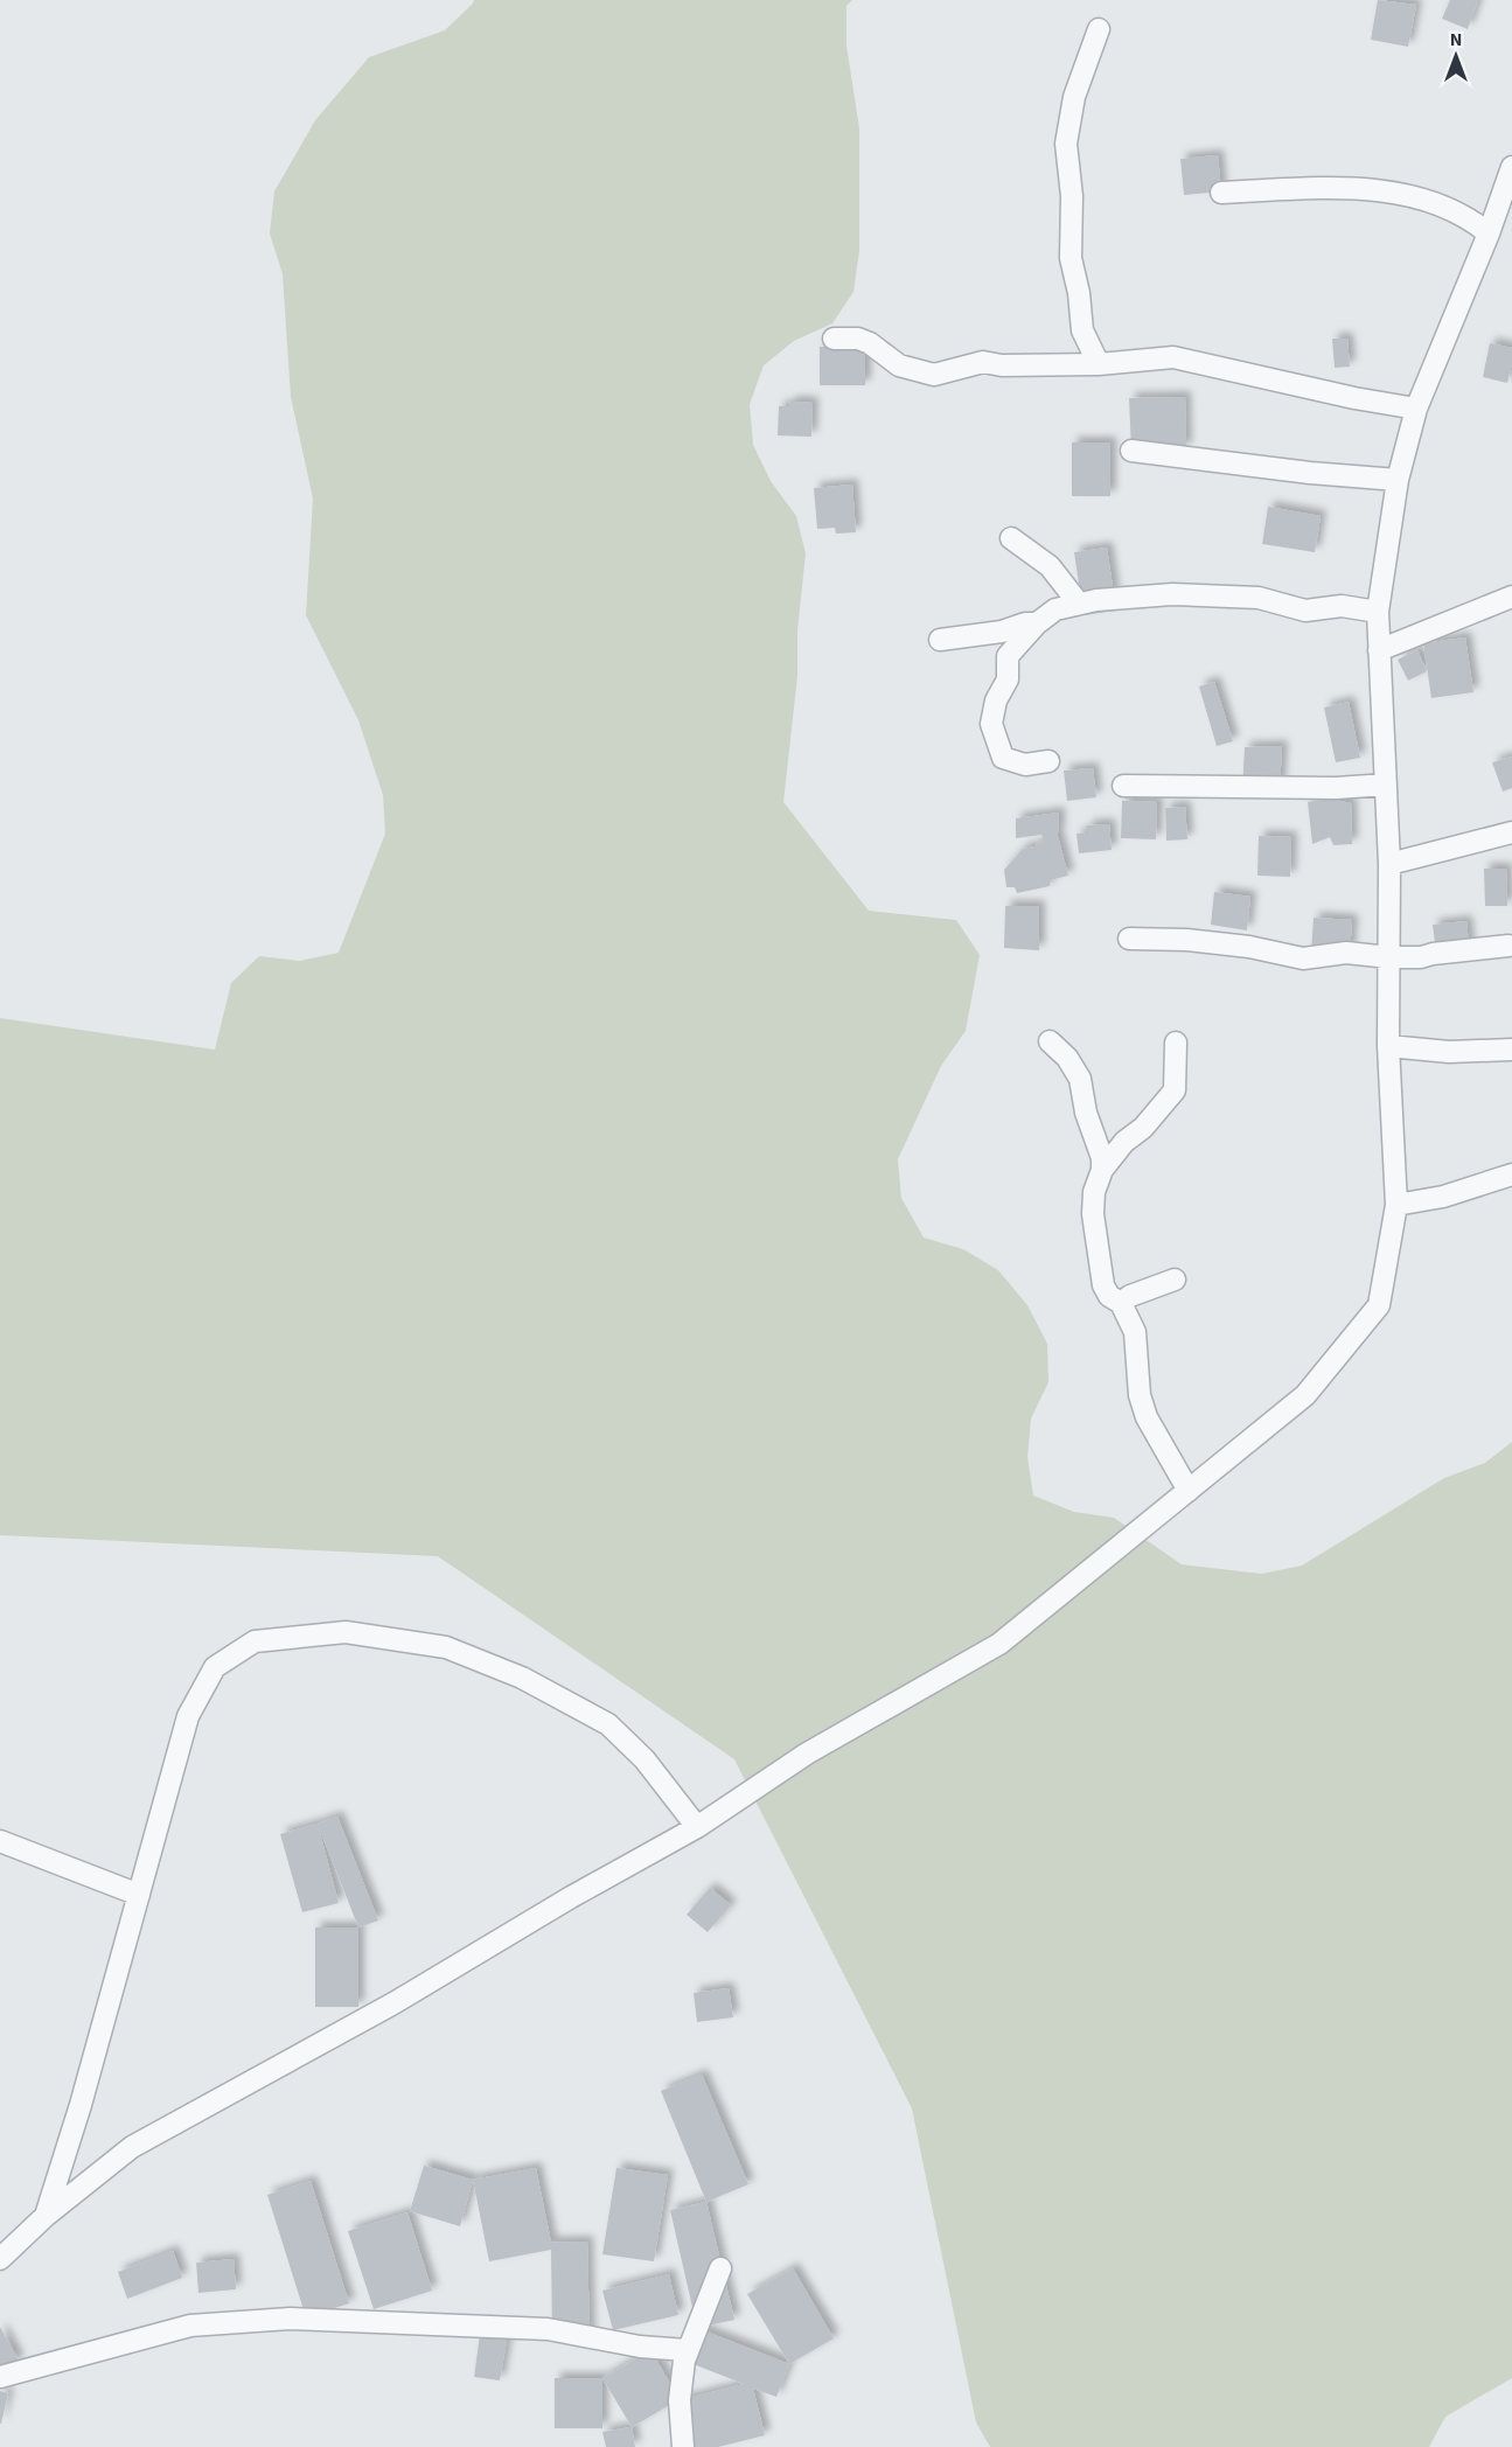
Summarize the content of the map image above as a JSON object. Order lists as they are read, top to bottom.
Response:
{
  "north": "top"
}
